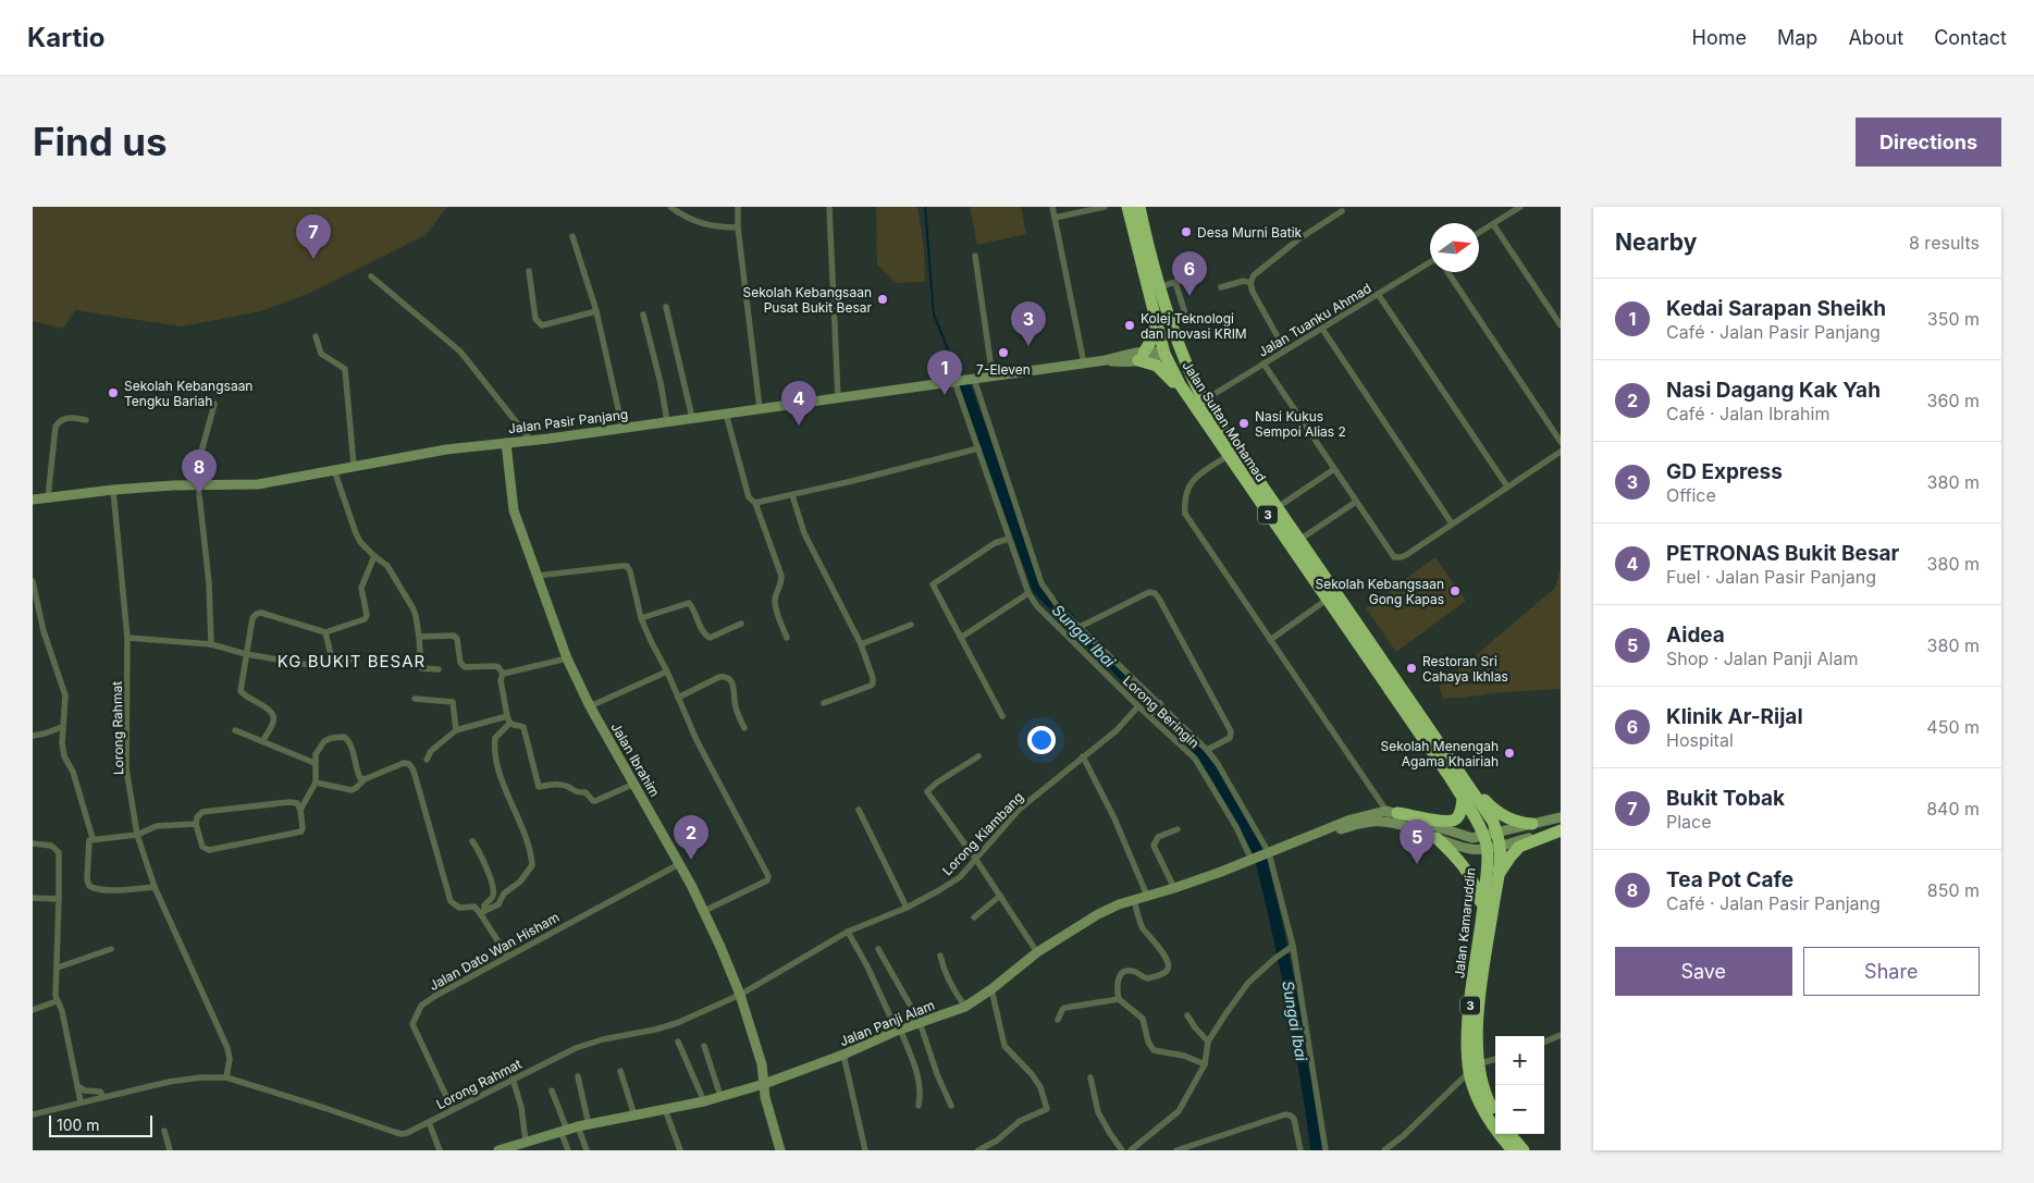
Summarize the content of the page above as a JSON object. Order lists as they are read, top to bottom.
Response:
{
  "streets": {
    "highway": ["Jalan Sultan Mohamad", "3", "Jalan Kamaruddin"],
    "main road": ["Jalan Pasir Panjang", "Jalan Ibrahim", "Jalan Panji Alam"],
    "street": [
      "Jalan Tuanku Ahmad",
      "Lorong Beringin",
      "Lorong Rahmat",
      "Lorong Kiambang",
      "Jalan Dato Wan Hisham"
    ]
  },
  "crossings": [
    ["Jalan Tuanku Ahmad", "Jalan Sultan Mohamad"],
    ["Jalan Pasir Panjang", "Jalan Sultan Mohamad"],
    ["Jalan Pasir Panjang", "Lorong Beringin"],
    ["Jalan Pasir Panjang", "Lorong Rahmat"],
    ["Jalan Pasir Panjang", "Jalan Ibrahim"],
    ["Jalan Sultan Mohamad", "Jalan Kamaruddin"],
    ["Lorong Beringin", "Lorong Kiambang"],
    ["Lorong Beringin", "Jalan Panji Alam"],
    ["Lorong Rahmat", "Jalan Ibrahim"],
    ["Lorong Rahmat", "Lorong Kiambang"],
    ["Lorong Rahmat", "Jalan Dato Wan Hisham"],
    ["Jalan Ibrahim", "Lorong Kiambang"],
    ["Jalan Ibrahim", "Jalan Dato Wan Hisham"],
    ["Jalan Ibrahim", "Jalan Panji Alam"]
  ],
  "districts": ["KG BUKIT BESAR"],
  "water": ["Sungai Ibai"],
  "places": [
    "Desa Murni Batik",
    "Sekolah Kebangsaan Pusat Bukit Besar",
    "Kolej Teknologi dan Inovasi KRIM",
    "7-Eleven",
    "Sekolah Kebangsaan Tengku Bariah",
    "Nasi Kukus Sempoi Alias 2",
    "Sekolah Kebangsaan Gong Kapas",
    "Restoran Sri Cahaya Ikhlas",
    "Sekolah Menengah Agama Khairiah"
  ],
  "scale_bar": "100 m",
  "north": "right",
  "page": {
    "header": "Kartio",
    "nav": [
      "Home",
      "Map",
      "About",
      "Contact"
    ],
    "buttons": [
      "Directions",
      ["Save", "Share"]
    ],
    "title": "Find us",
    "heading": ["Nearby", "8 results"],
    "pins": [
      "7",
      "6",
      "3",
      "1",
      "4",
      "8",
      "2",
      "5"
    ],
    "list": [
      {
        "mark": "1",
        "name": "Kedai Sarapan Sheikh",
        "note": "Café · Jalan Pasir Panjang",
        "value": "350 m"
      },
      {
        "mark": "2",
        "name": "Nasi Dagang Kak Yah",
        "note": "Café · Jalan Ibrahim",
        "value": "360 m"
      },
      {
        "mark": "3",
        "name": "GD Express",
        "note": "Office",
        "value": "380 m"
      },
      {
        "mark": "4",
        "name": "PETRONAS Bukit Besar",
        "note": "Fuel · Jalan Pasir Panjang",
        "value": "380 m"
      },
      {
        "mark": "5",
        "name": "Aidea",
        "note": "Shop · Jalan Panji Alam",
        "value": "380 m"
      },
      {
        "mark": "6",
        "name": "Klinik Ar-Rijal",
        "note": "Hospital",
        "value": "450 m"
      },
      {
        "mark": "7",
        "name": "Bukit Tobak",
        "note": "Place",
        "value": "840 m"
      },
      {
        "mark": "8",
        "name": "Tea Pot Cafe",
        "note": "Café · Jalan Pasir Panjang",
        "value": "850 m"
      }
    ],
    "map_buttons": ["+", "−"],
    "scale": "100 m"
  }
}
